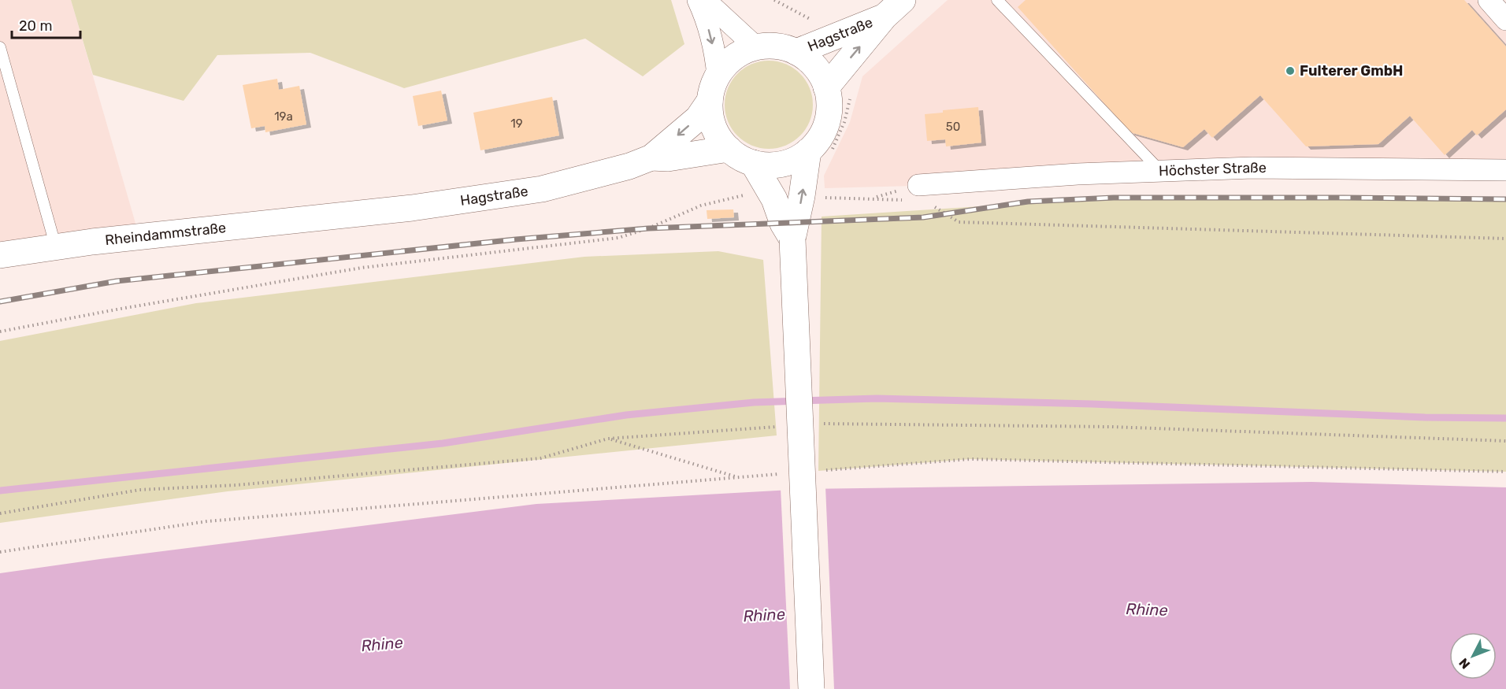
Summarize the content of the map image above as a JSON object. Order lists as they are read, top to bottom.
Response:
{
  "streets": {
    "main road": ["Hagstraße", "Rheindammstraße"],
    "street": ["Höchster Straße"]
  },
  "crossings": [
    ["Hagstraße", "Rheindammstraße"]
  ],
  "water": ["Rhine"],
  "places": ["Fulterer GmbH"],
  "house_numbers": ["19a", "19", "50"],
  "scale_bar": "20 m",
  "north": "bottom left"
}
